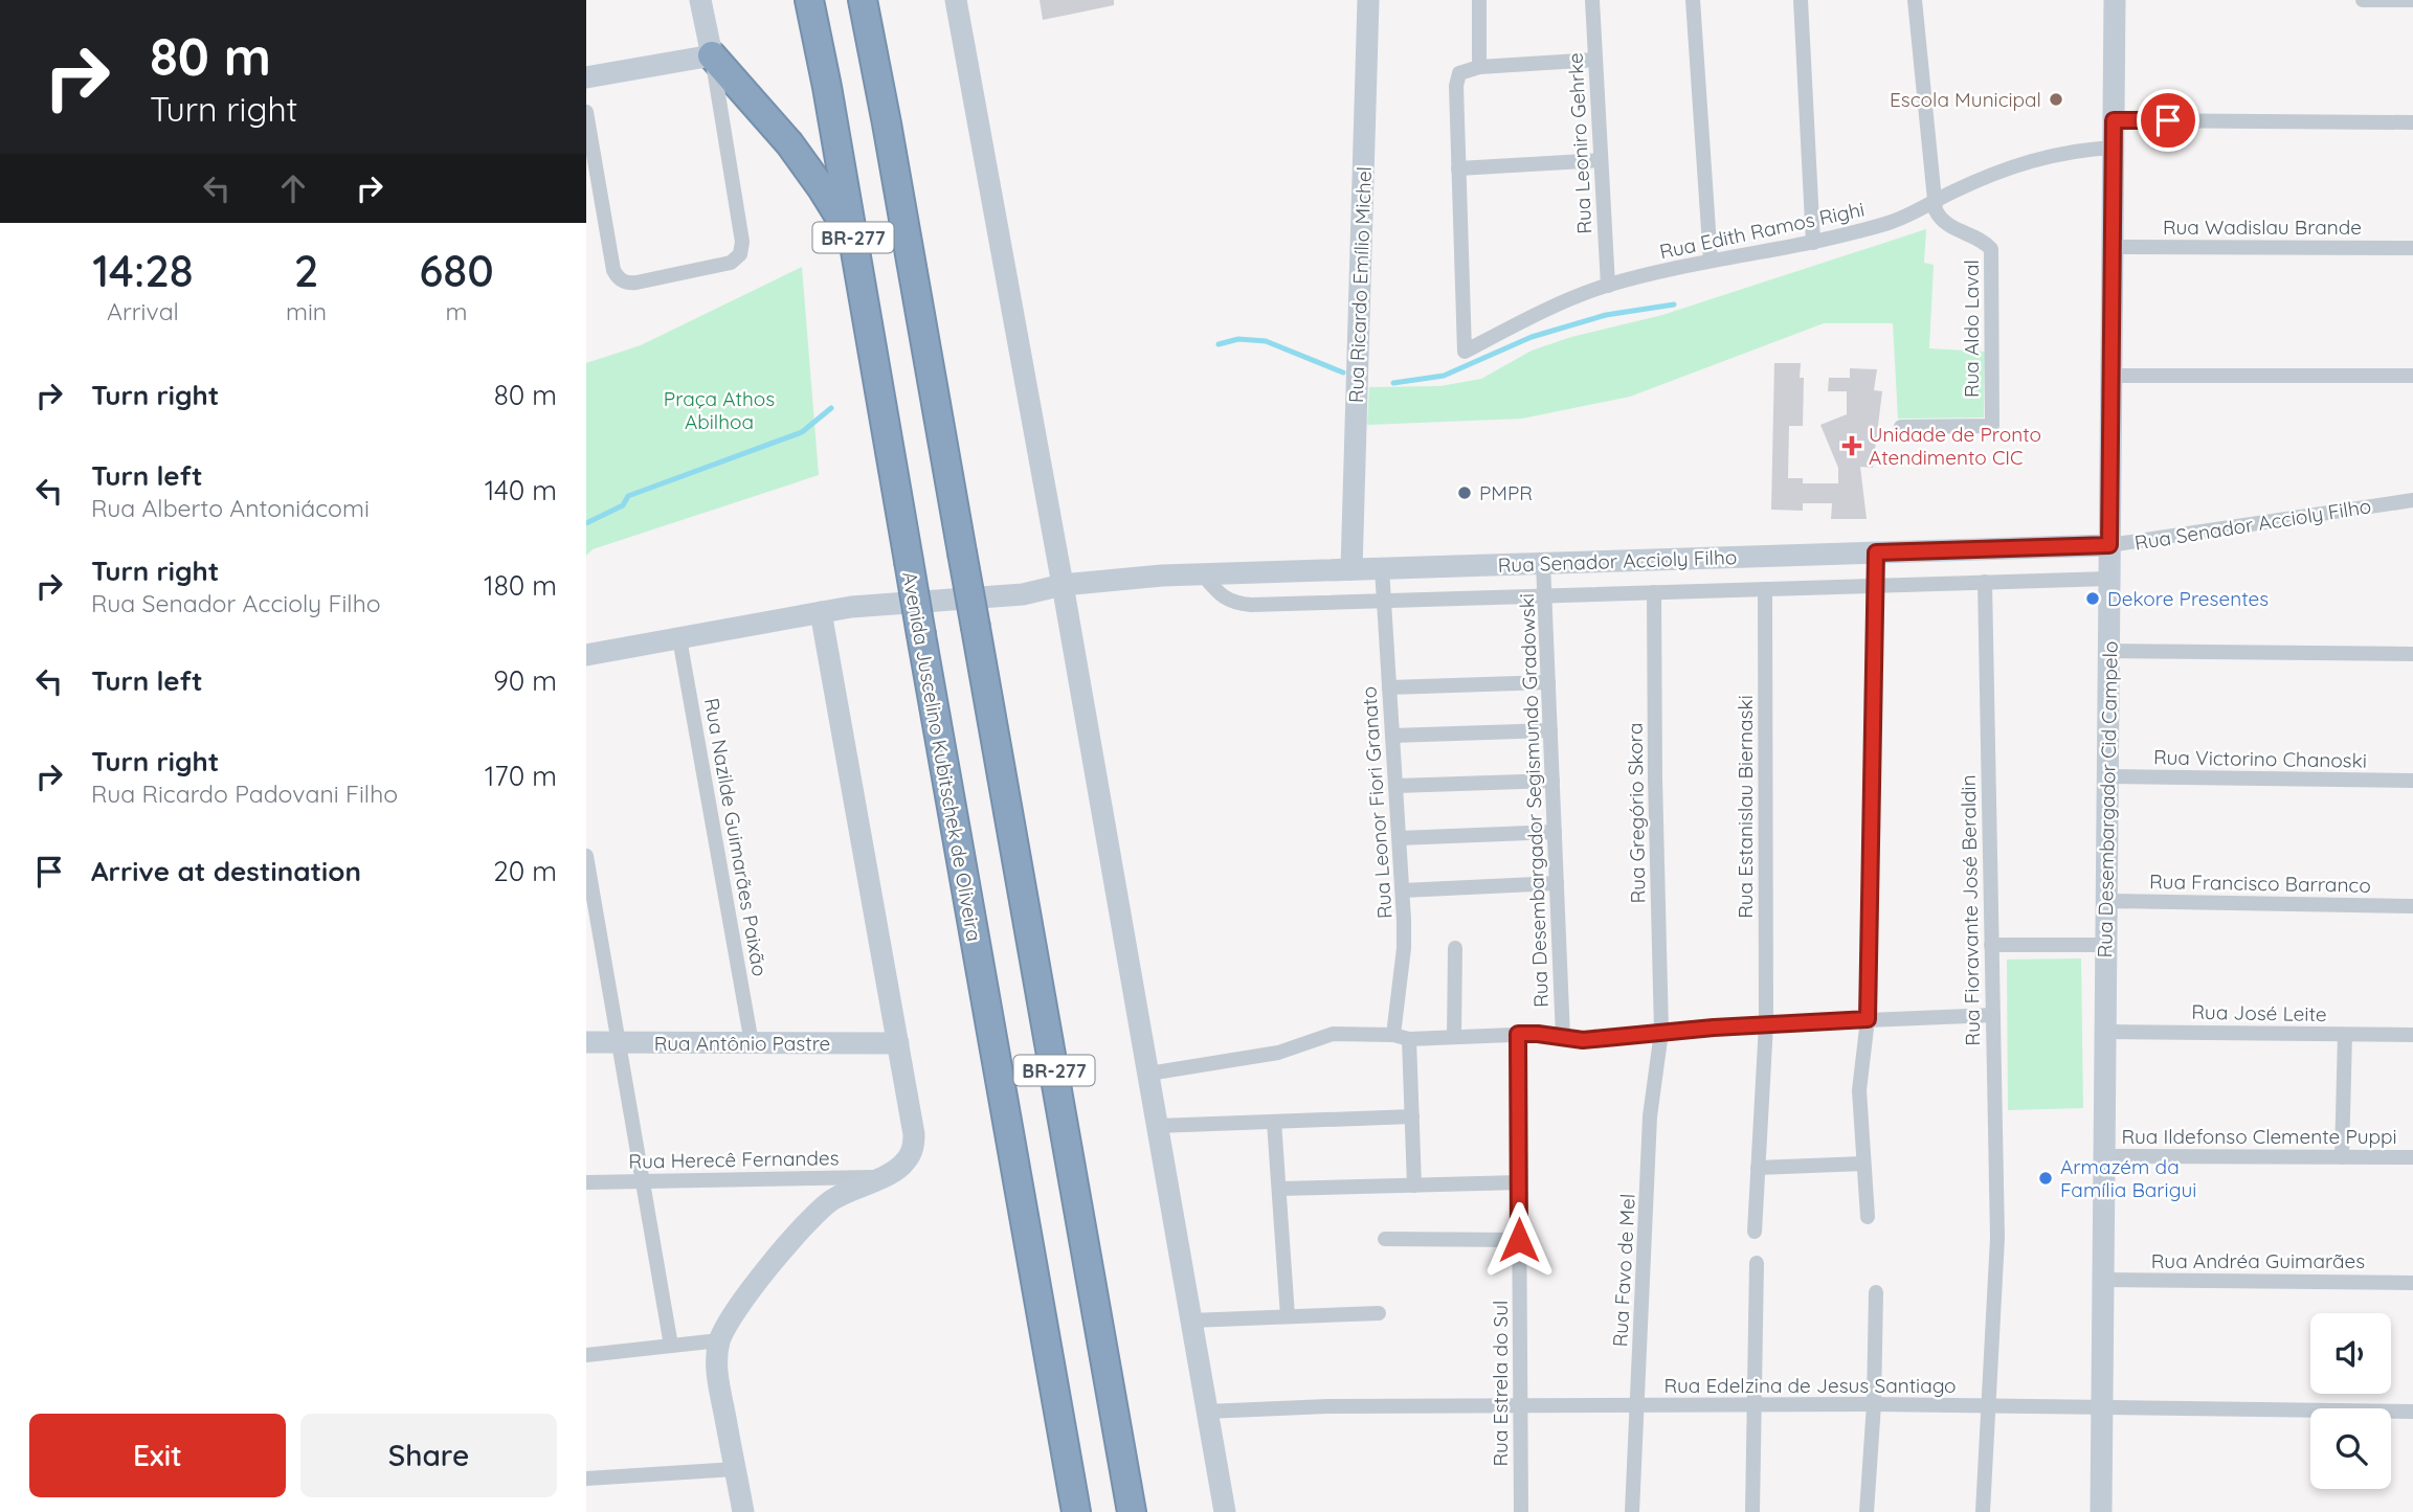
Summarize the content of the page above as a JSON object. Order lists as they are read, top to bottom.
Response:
{
  "streets": {
    "highway": ["BR-277", "Avenida Juscelino Kubitschek de Oliveira"],
    "street": [
      "Rua Leoniro Gehrke",
      "Rua Wadislau Brande",
      "Rua Edith Ramos Righi",
      "Rua Ricardo Emílio Michel",
      "Rua Aldo Laval",
      "Rua Senador Accioly Filho",
      "Rua Victorino Chanoski",
      "Rua Desembargador Cid Campelo",
      "Rua Desembargador Segismundo Gradowski",
      "Rua Leonor Fiori Granato",
      "Rua Estanislau Biernaski",
      "Rua Gregório Skora",
      "Rua Nazilde Guimarães Paixão",
      "Rua Francisco Barranco",
      "Rua Fioravante José Beraldin",
      "Rua José Leite",
      "Rua Antônio Pastre",
      "Rua Ildefonso Clemente Puppi",
      "Rua Herecê Fernandes",
      "Rua Andréa Guimarães",
      "Rua Favo de Mel",
      "Rua Estrela do Sul",
      "Rua Edelzina de Jesus Santiago"
    ]
  },
  "crossings": [
    ["Rua Leoniro Gehrke", "Rua Edith Ramos Righi"],
    ["Rua Wadislau Brande", "Rua Desembargador Cid Campelo"],
    ["Rua Edith Ramos Righi", "Rua Aldo Laval"],
    ["Rua Edith Ramos Righi", "Rua Desembargador Cid Campelo"],
    ["Rua Ricardo Emílio Michel", "Rua Senador Accioly Filho"],
    ["Rua Senador Accioly Filho", "Rua Desembargador Cid Campelo"],
    ["Rua Senador Accioly Filho", "Rua Desembargador Segismundo Gradowski"],
    ["Rua Senador Accioly Filho", "Rua Leonor Fiori Granato"],
    ["Rua Senador Accioly Filho", "Rua Nazilde Guimarães Paixão"],
    ["Rua Victorino Chanoski", "Rua Desembargador Cid Campelo"],
    ["Rua Desembargador Cid Campelo", "Rua Francisco Barranco"],
    ["Rua Desembargador Cid Campelo", "Rua José Leite"],
    ["Rua Desembargador Cid Campelo", "Rua Ildefonso Clemente Puppi"],
    ["Rua Desembargador Cid Campelo", "Rua Andréa Guimarães"],
    ["Rua Desembargador Cid Campelo", "Rua Edelzina de Jesus Santiago"],
    ["Rua Gregório Skora", "Rua Favo de Mel"],
    ["Rua Nazilde Guimarães Paixão", "Rua Antônio Pastre"],
    ["Rua Fioravante José Beraldin", "Rua Edelzina de Jesus Santiago"],
    ["Rua Favo de Mel", "Rua Edelzina de Jesus Santiago"],
    ["Rua Estrela do Sul", "Rua Edelzina de Jesus Santiago"]
  ],
  "parks": ["Praça Athos Abilhoa"],
  "places": {
    "other": [
      "Escola Municipal",
      "PMPR",
      "Dekore Presentes",
      "Armazém da Família Barigui"
    ],
    "health": ["Unidade de Pronto Atendimento CIC"]
  },
  "page": {
    "turn": ["80 m", "Turn right"],
    "eta": [
      "14:28",
      "Arrival",
      "2",
      "min",
      "680",
      "m"
    ],
    "list": [
      {
        "name": "Turn right",
        "value": "80 m"
      },
      {
        "name": "Turn left",
        "note": "Rua Alberto Antoniácomi",
        "value": "140 m"
      },
      {
        "name": "Turn right",
        "note": "Rua Senador Accioly Filho",
        "value": "180 m"
      },
      {
        "name": "Turn left",
        "value": "90 m"
      },
      {
        "name": "Turn right",
        "note": "Rua Ricardo Padovani Filho",
        "value": "170 m"
      },
      {
        "name": "Arrive at destination",
        "value": "20 m"
      }
    ],
    "buttons": ["Exit", "Share"]
  }
}
